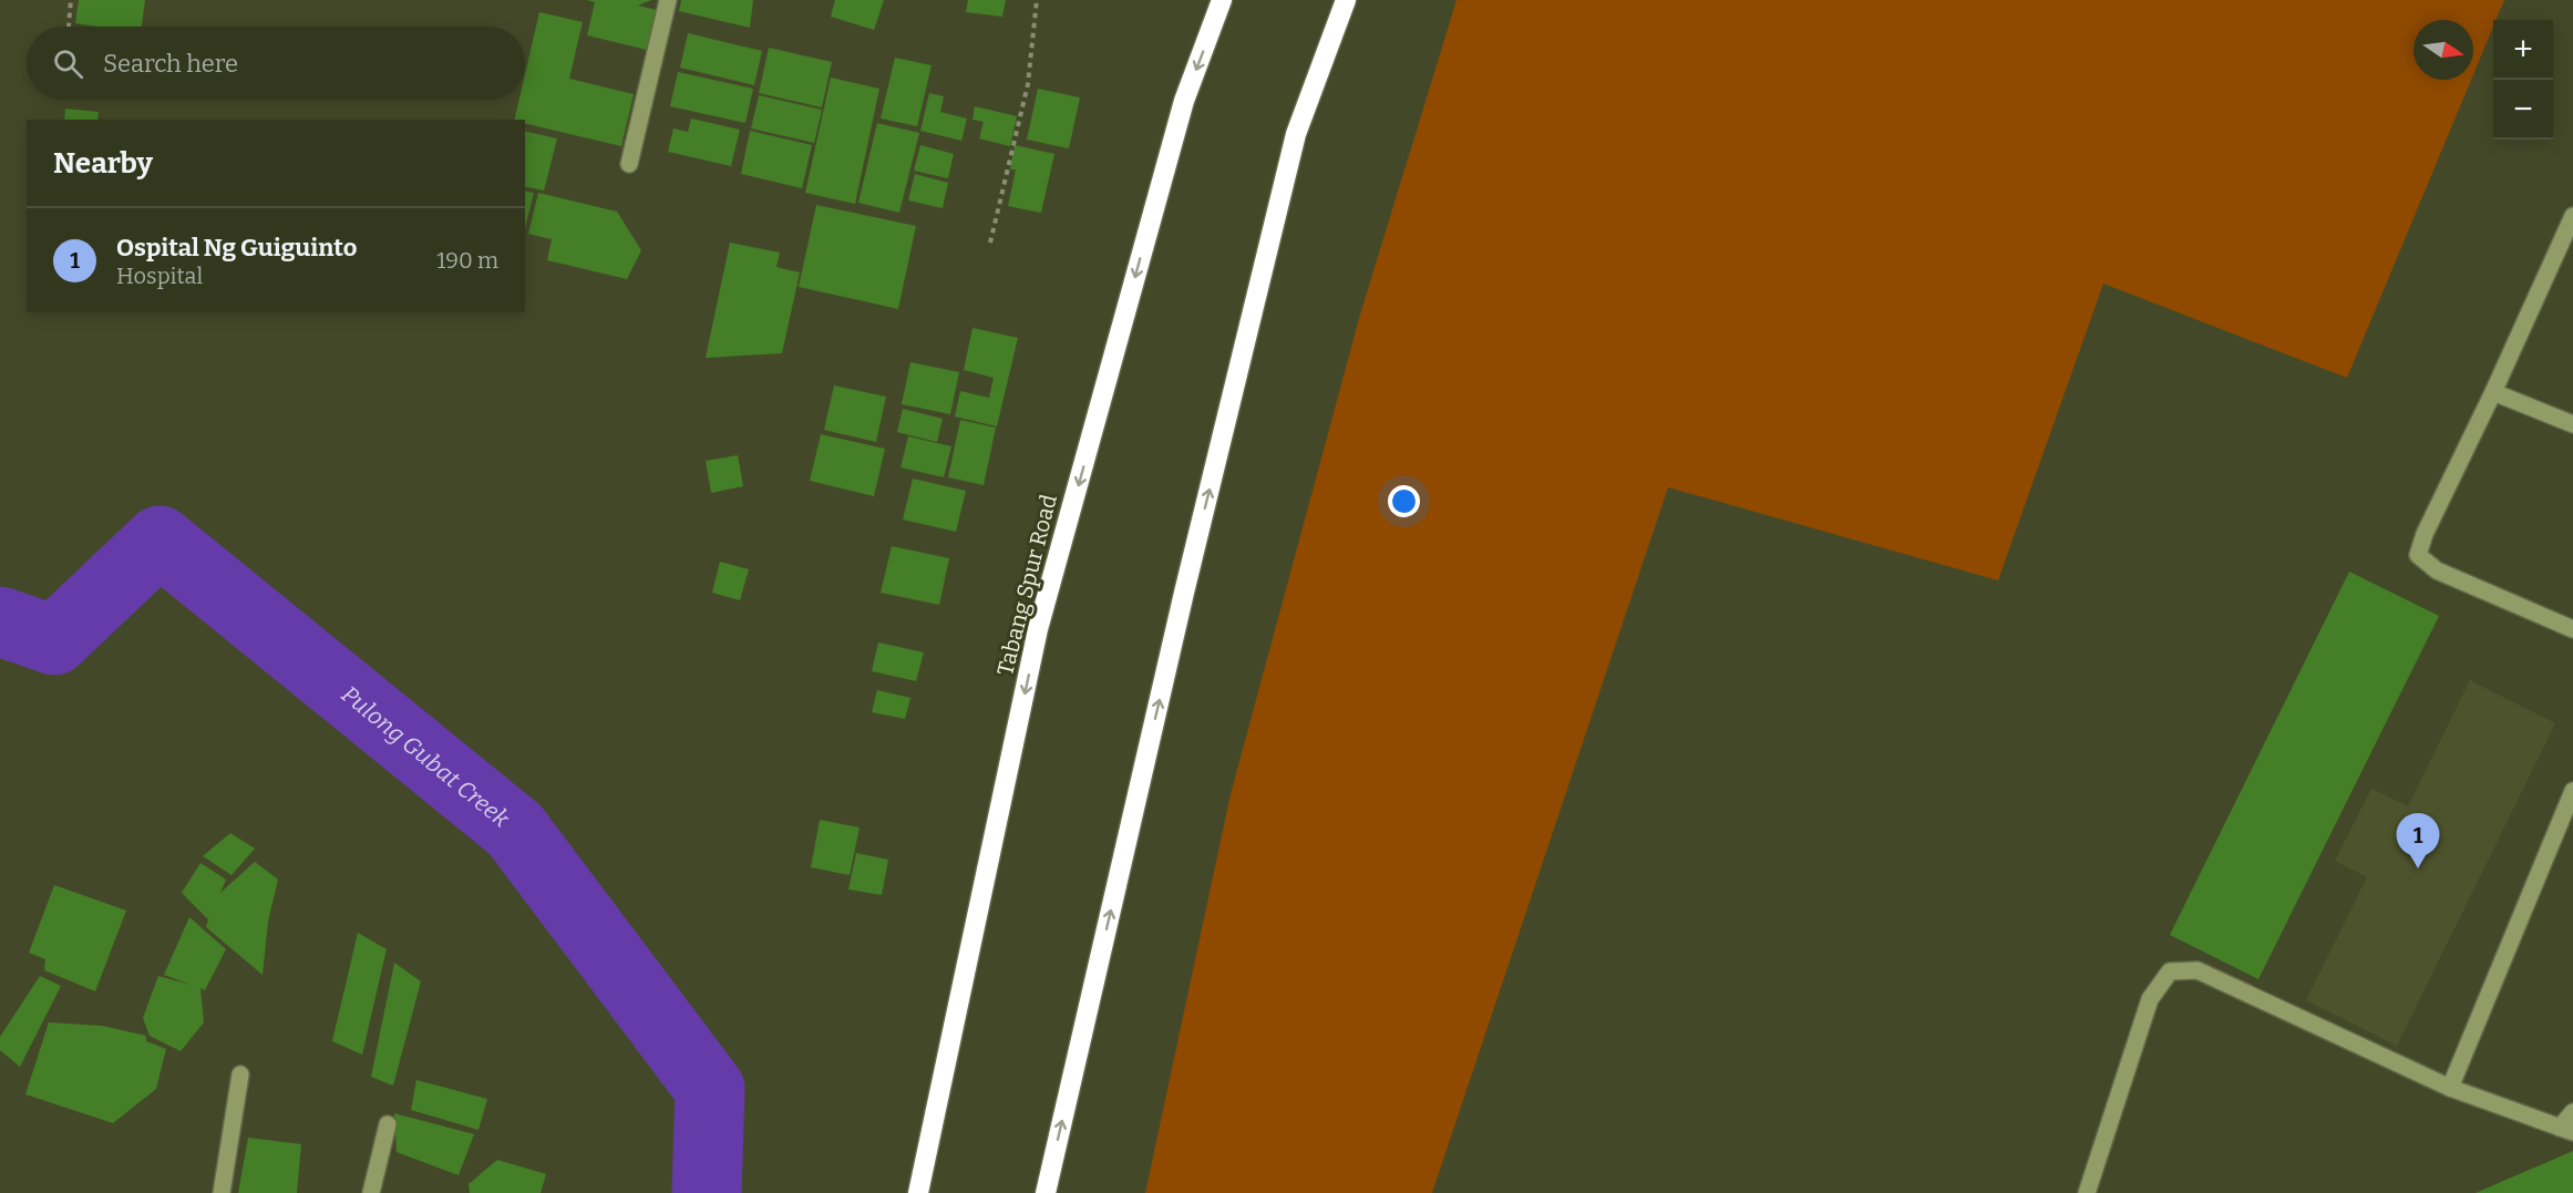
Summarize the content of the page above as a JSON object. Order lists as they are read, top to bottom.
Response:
{
  "streets": {
    "highway": ["Tabang Spur Road"]
  },
  "water": ["Pulong Gubat Creek"],
  "north": "right",
  "page": {
    "map_buttons": ["+", "−"],
    "search": "Search here",
    "heading": "Nearby",
    "list": [
      {
        "mark": "1",
        "name": "Ospital Ng Guiguinto",
        "note": "Hospital",
        "value": "190 m"
      }
    ],
    "pins": "1"
  }
}
